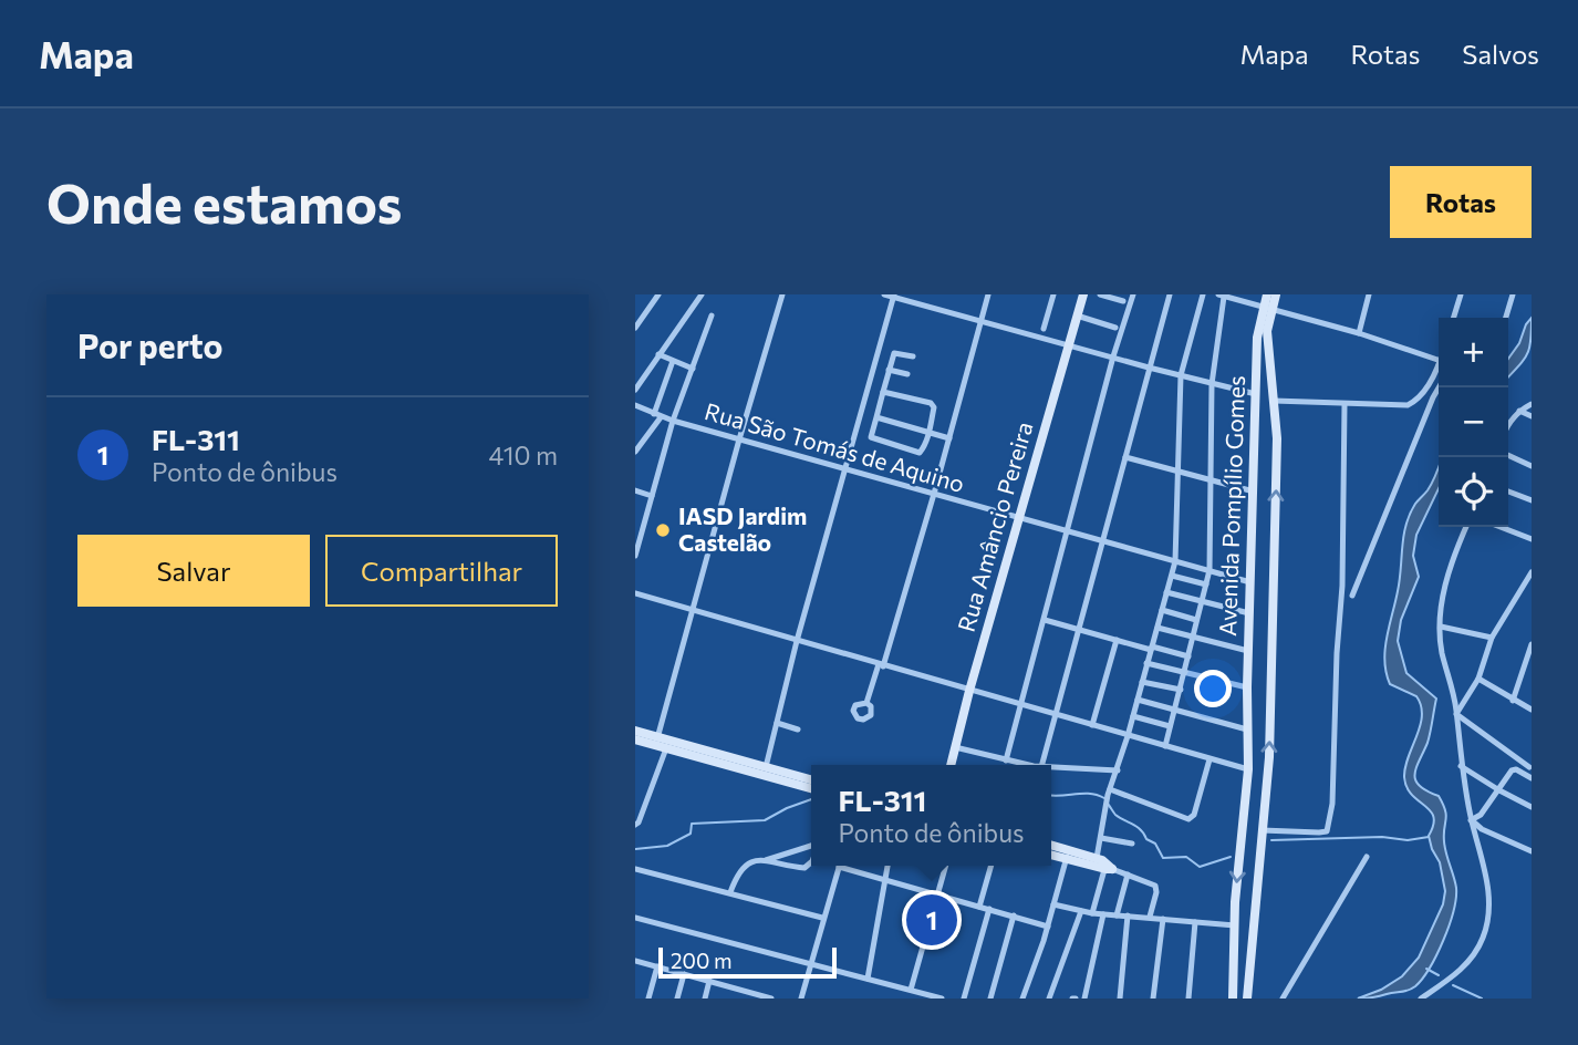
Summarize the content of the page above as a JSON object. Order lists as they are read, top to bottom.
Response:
{
  "streets": {
    "main road": ["Avenida Pompílio Gomes", "Rua Amâncio Pereira"],
    "street": ["Rua São Tomás de Aquino"]
  },
  "crossings": [
    ["Rua São Tomás de Aquino", "Avenida Pompílio Gomes"],
    ["Rua São Tomás de Aquino", "Rua Amâncio Pereira"]
  ],
  "places": ["IASD Jardim Castelão"],
  "scale_bar": "200 m",
  "page": {
    "header": "Mapa",
    "nav": ["Mapa", "Rotas", "Salvos"],
    "buttons": [
      "Rotas",
      ["Salvar", "Compartilhar"]
    ],
    "title": "Onde estamos",
    "heading": "Por perto",
    "map_buttons": ["+", "−"],
    "list": [
      {
        "mark": "1",
        "name": "FL-311",
        "note": "Ponto de ônibus",
        "value": "410 m"
      }
    ],
    "popup": ["FL-311", "Ponto de ônibus"],
    "pins": "1",
    "scale": "200 m"
  }
}
